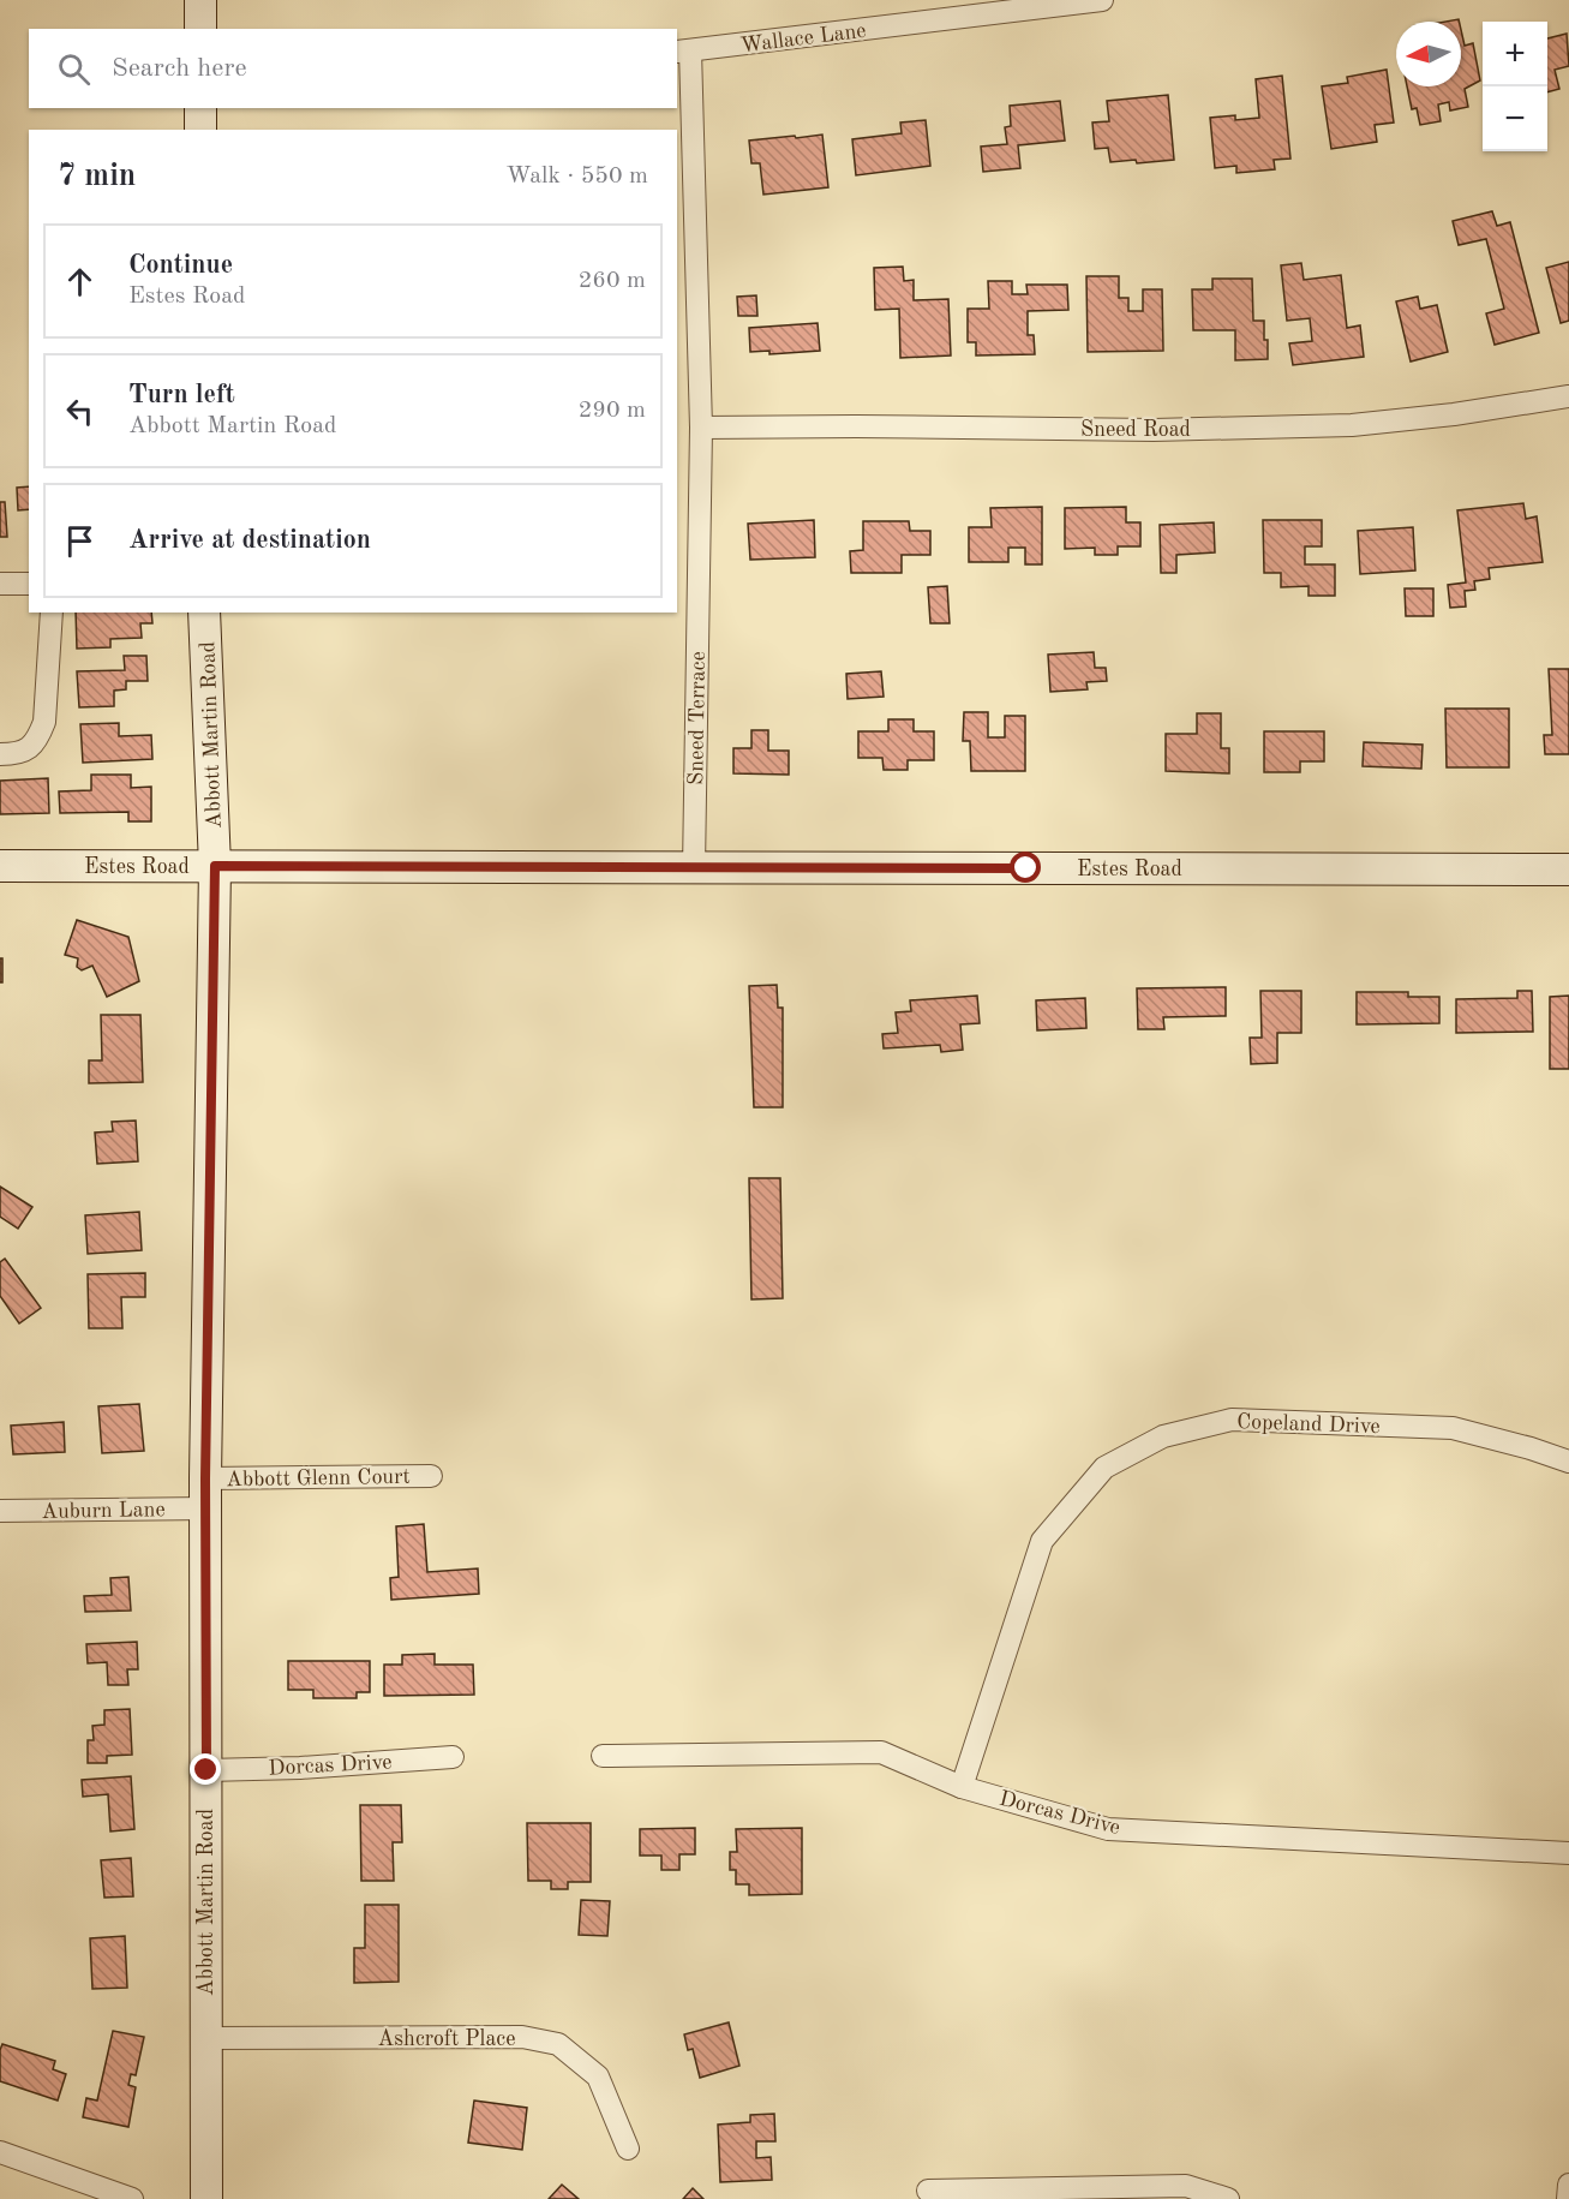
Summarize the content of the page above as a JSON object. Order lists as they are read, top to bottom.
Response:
{
  "streets": {
    "main road": ["Abbott Martin Road", "Estes Road"],
    "street": [
      "Wallace Lane",
      "Sneed Road",
      "Sneed Terrace",
      "Copeland Drive",
      "Abbott Glenn Court",
      "Auburn Lane",
      "Dorcas Drive",
      "Ashcroft Place"
    ]
  },
  "crossings": [
    ["Wallace Lane", "Sneed Terrace"],
    ["Sneed Road", "Sneed Terrace"],
    ["Sneed Terrace", "Estes Road"],
    ["Abbott Martin Road", "Estes Road"],
    ["Abbott Martin Road", "Abbott Glenn Court"],
    ["Abbott Martin Road", "Auburn Lane"],
    ["Abbott Martin Road", "Dorcas Drive"],
    ["Abbott Martin Road", "Ashcroft Place"],
    ["Copeland Drive", "Dorcas Drive"]
  ],
  "north": "left",
  "page": {
    "map_buttons": ["+", "−"],
    "search": "Search here",
    "heading": ["7 min", "Walk · 550 m"],
    "list": [
      ["Continue", "Estes Road", "260 m"],
      ["Turn left", "Abbott Martin Road", "290 m"],
      "Arrive at destination"
    ]
  }
}
